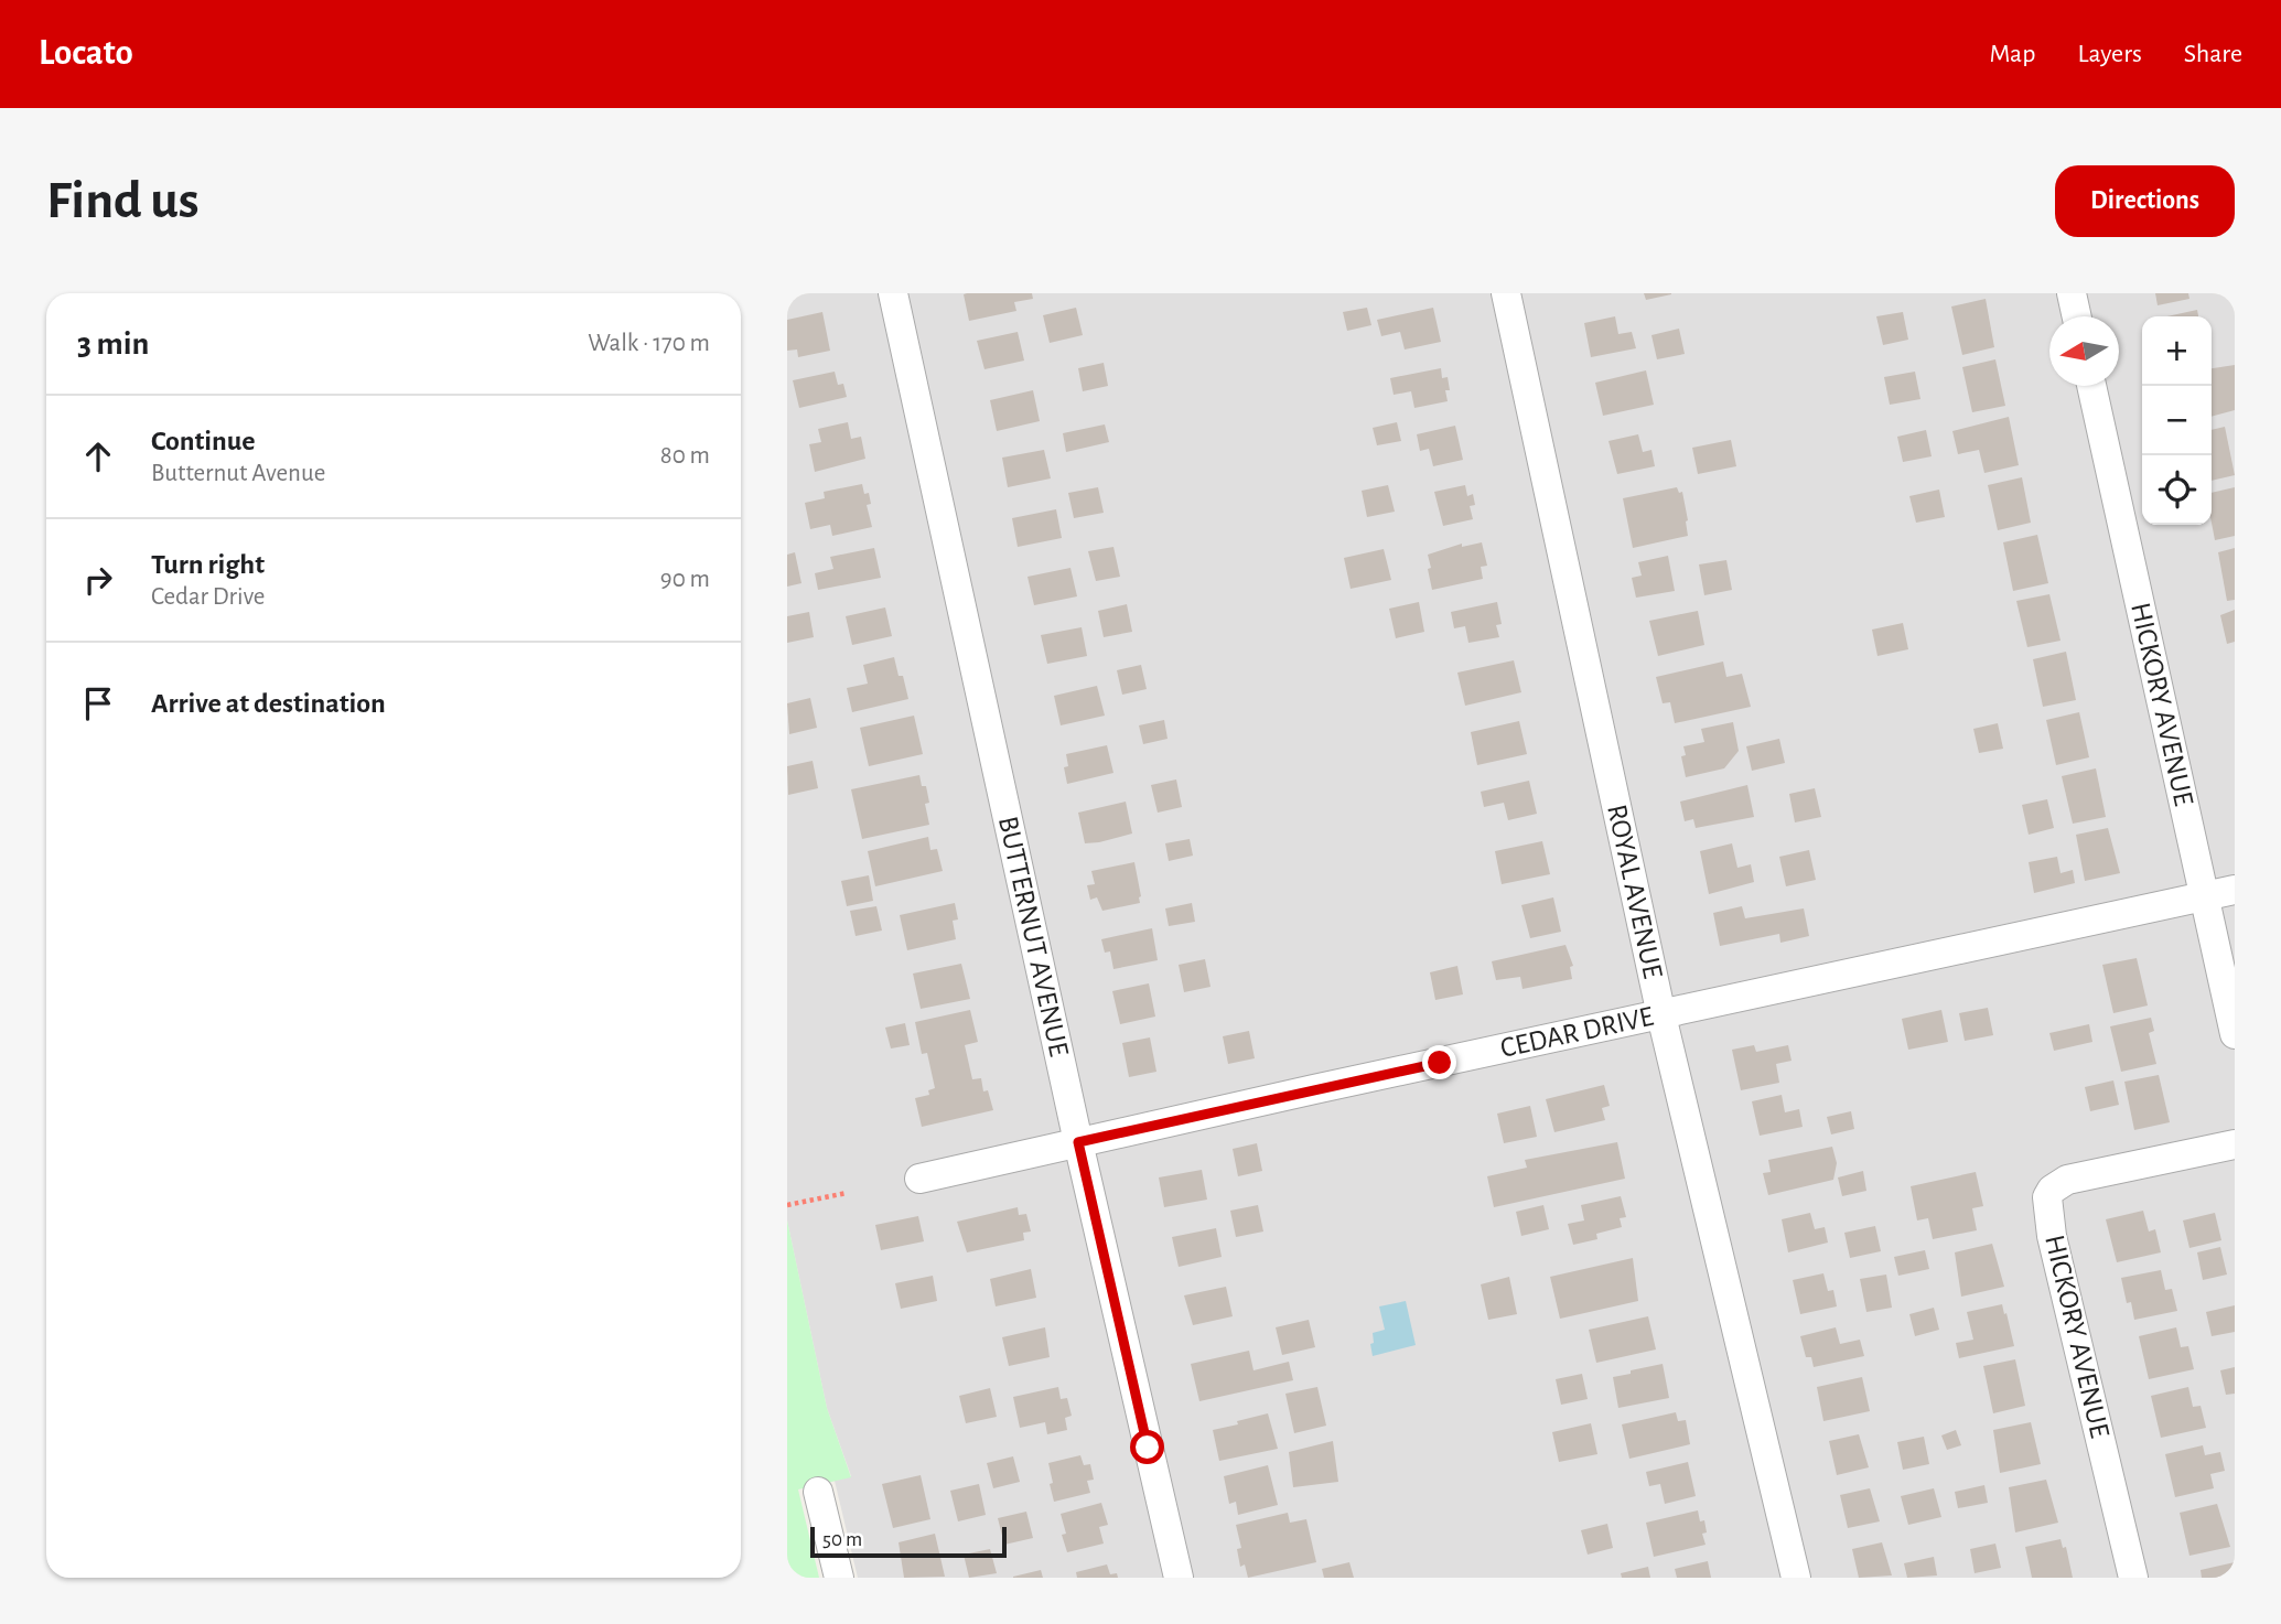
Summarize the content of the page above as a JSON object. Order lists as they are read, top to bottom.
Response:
{
  "streets": {
    "street": [
      "HICKORY AVENUE",
      "ROYAL AVENUE",
      "BUTTERNUT AVENUE",
      "CEDAR DRIVE"
    ]
  },
  "crossings": [
    ["HICKORY AVENUE", "CEDAR DRIVE"],
    ["ROYAL AVENUE", "CEDAR DRIVE"],
    ["BUTTERNUT AVENUE", "CEDAR DRIVE"]
  ],
  "scale_bar": "50 m",
  "north": "left",
  "page": {
    "header": "Locato",
    "nav": ["Map", "Layers", "Share"],
    "buttons": "Directions",
    "title": "Find us",
    "heading": ["3 min", "Walk · 170 m"],
    "map_buttons": ["+", "−"],
    "list": [
      ["Continue", "Butternut Avenue", "80 m"],
      ["Turn right", "Cedar Drive", "90 m"],
      "Arrive at destination"
    ],
    "scale": "50 m"
  }
}
